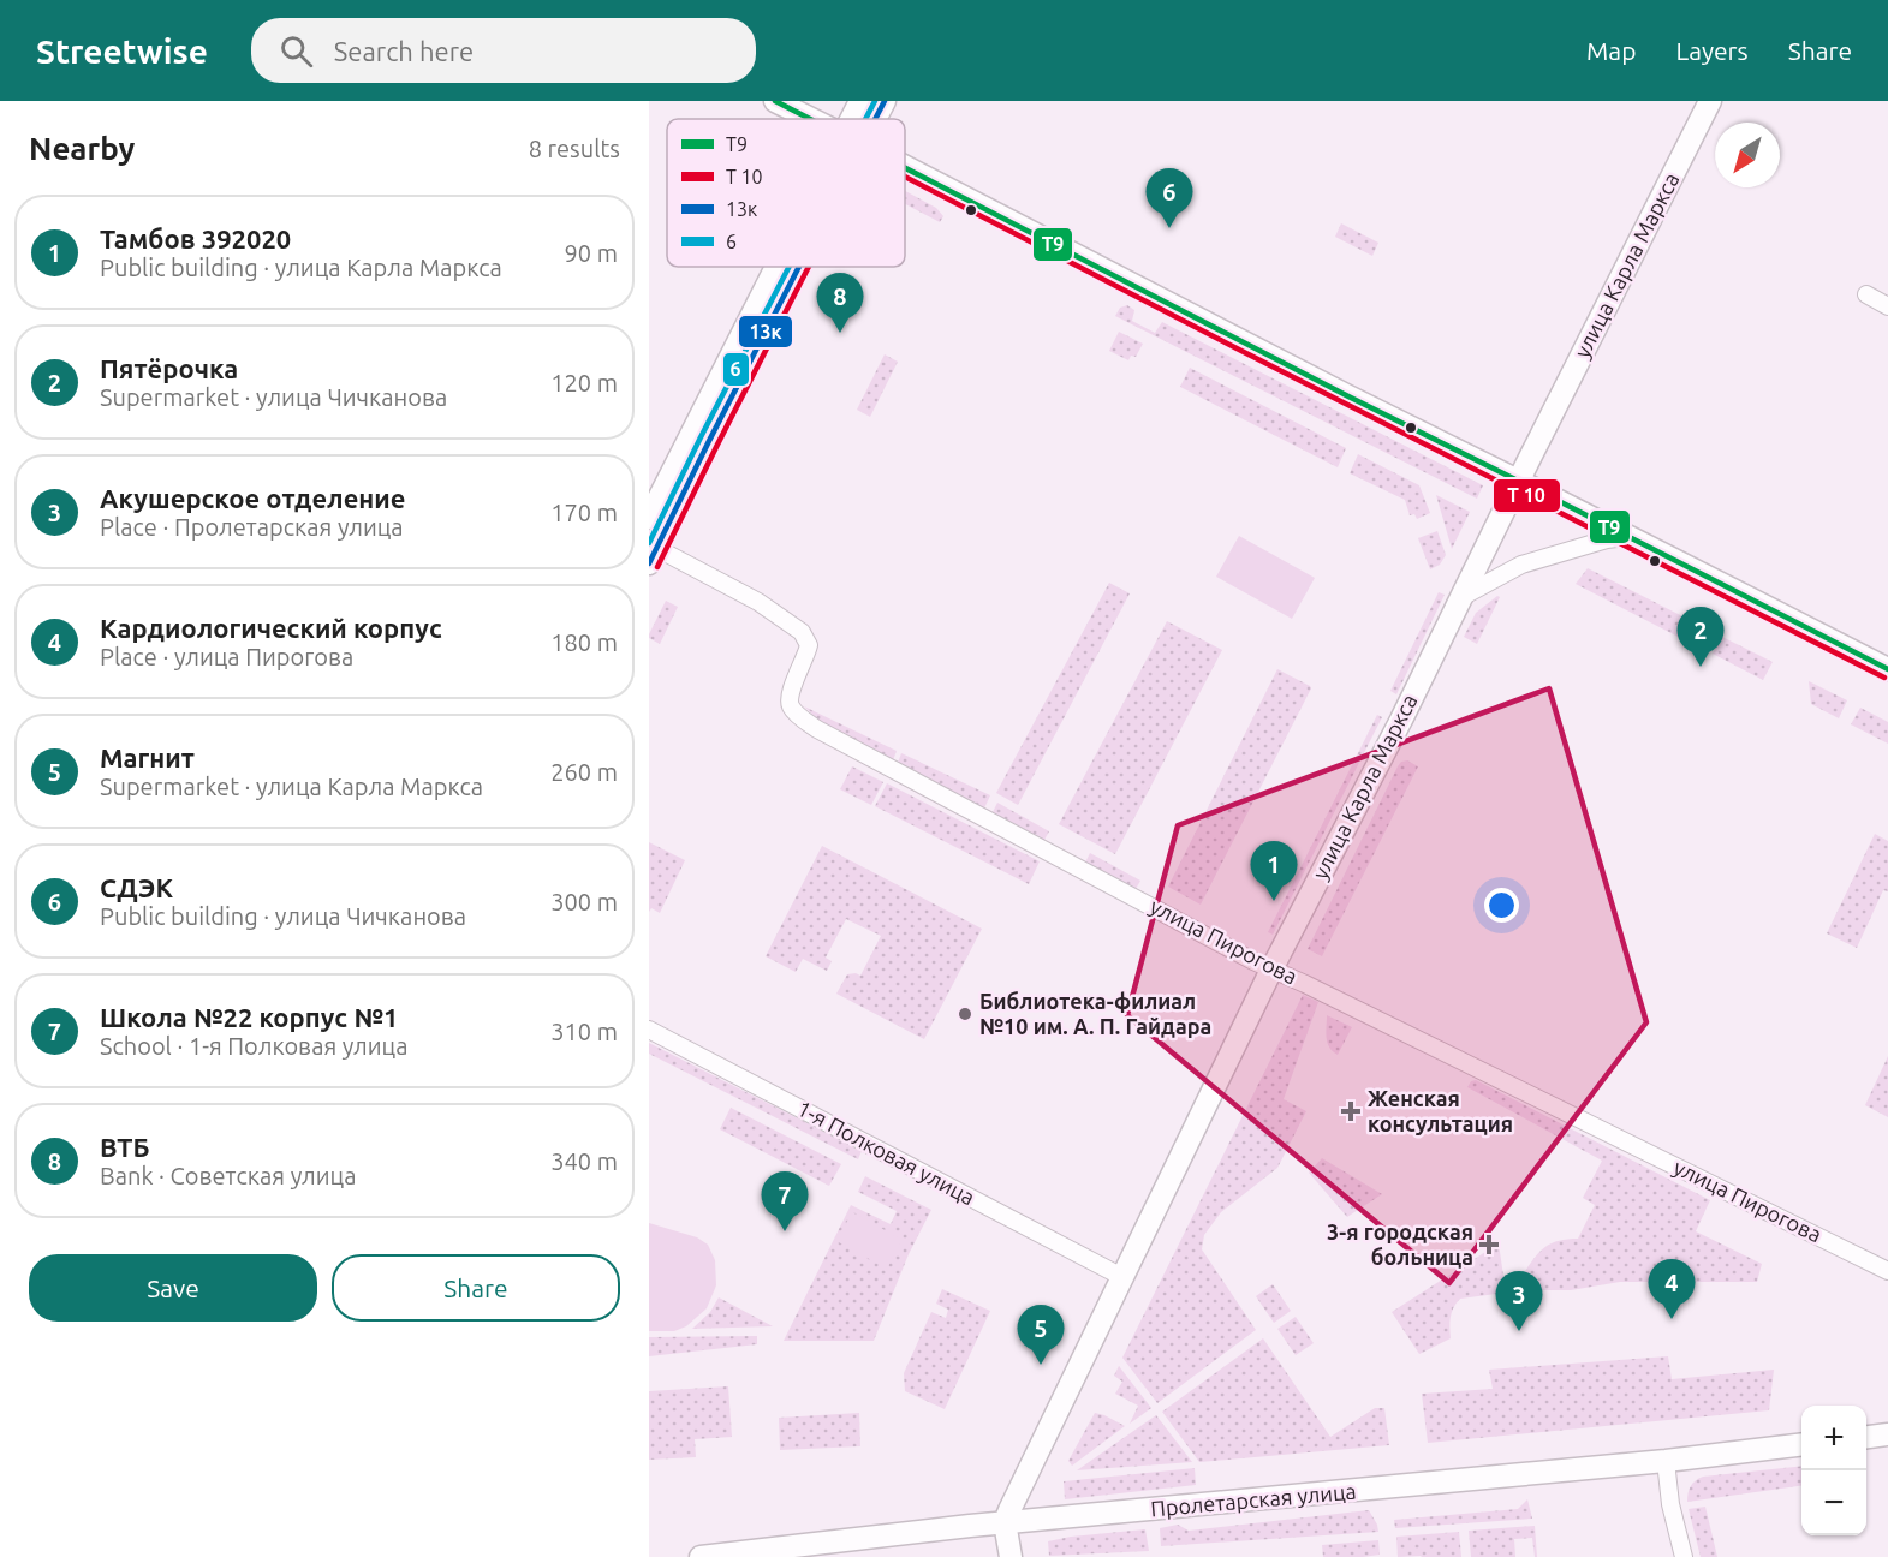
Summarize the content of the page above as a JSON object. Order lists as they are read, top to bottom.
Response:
{
  "streets": {
    "main road": ["улица Карла Маркса", "Пролетарская улица"],
    "street": ["улица Пирогова", "1-я Полковая улица"]
  },
  "crossings": [
    ["улица Карла Маркса", "улица Пирогова"],
    ["улица Карла Маркса", "1-я Полковая улица"],
    ["улица Карла Маркса", "Пролетарская улица"]
  ],
  "places": {
    "other": ["Библиотека-филиал №10 им. А. П. Гайдара"],
    "health": ["Женская консультация", "3-я городская больница"]
  },
  "lines": ["transit line Т9", "transit line 13к", "transit line 6"],
  "legend": [
    "Т9",
    "Т 10",
    "13к",
    "6"
  ],
  "north": "bottom left",
  "page": {
    "header": "Streetwise",
    "search": "Search here",
    "nav": ["Map", "Layers", "Share"],
    "heading": ["Nearby", "8 results"],
    "pins": [
      "6",
      "8",
      "2",
      "1",
      "7",
      "4",
      "3",
      "5"
    ],
    "list": [
      {
        "mark": "1",
        "name": "Тамбов 392020",
        "note": "Public building · улица Карла Маркса",
        "value": "90 m"
      },
      {
        "mark": "2",
        "name": "Пятёрочка",
        "note": "Supermarket · улица Чичканова",
        "value": "120 m"
      },
      {
        "mark": "3",
        "name": "Акушерское отделение",
        "note": "Place · Пролетарская улица",
        "value": "170 m"
      },
      {
        "mark": "4",
        "name": "Кардиологический корпус",
        "note": "Place · улица Пирогова",
        "value": "180 m"
      },
      {
        "mark": "5",
        "name": "Магнит",
        "note": "Supermarket · улица Карла Маркса",
        "value": "260 m"
      },
      {
        "mark": "6",
        "name": "СДЭК",
        "note": "Public building · улица Чичканова",
        "value": "300 m"
      },
      {
        "mark": "7",
        "name": "Школа №22 корпус №1",
        "note": "School · 1-я Полковая улица",
        "value": "310 m"
      },
      {
        "mark": "8",
        "name": "ВТБ",
        "note": "Bank · Советская улица",
        "value": "340 m"
      }
    ],
    "buttons": ["Save", "Share"],
    "map_buttons": ["+", "−"]
  }
}
